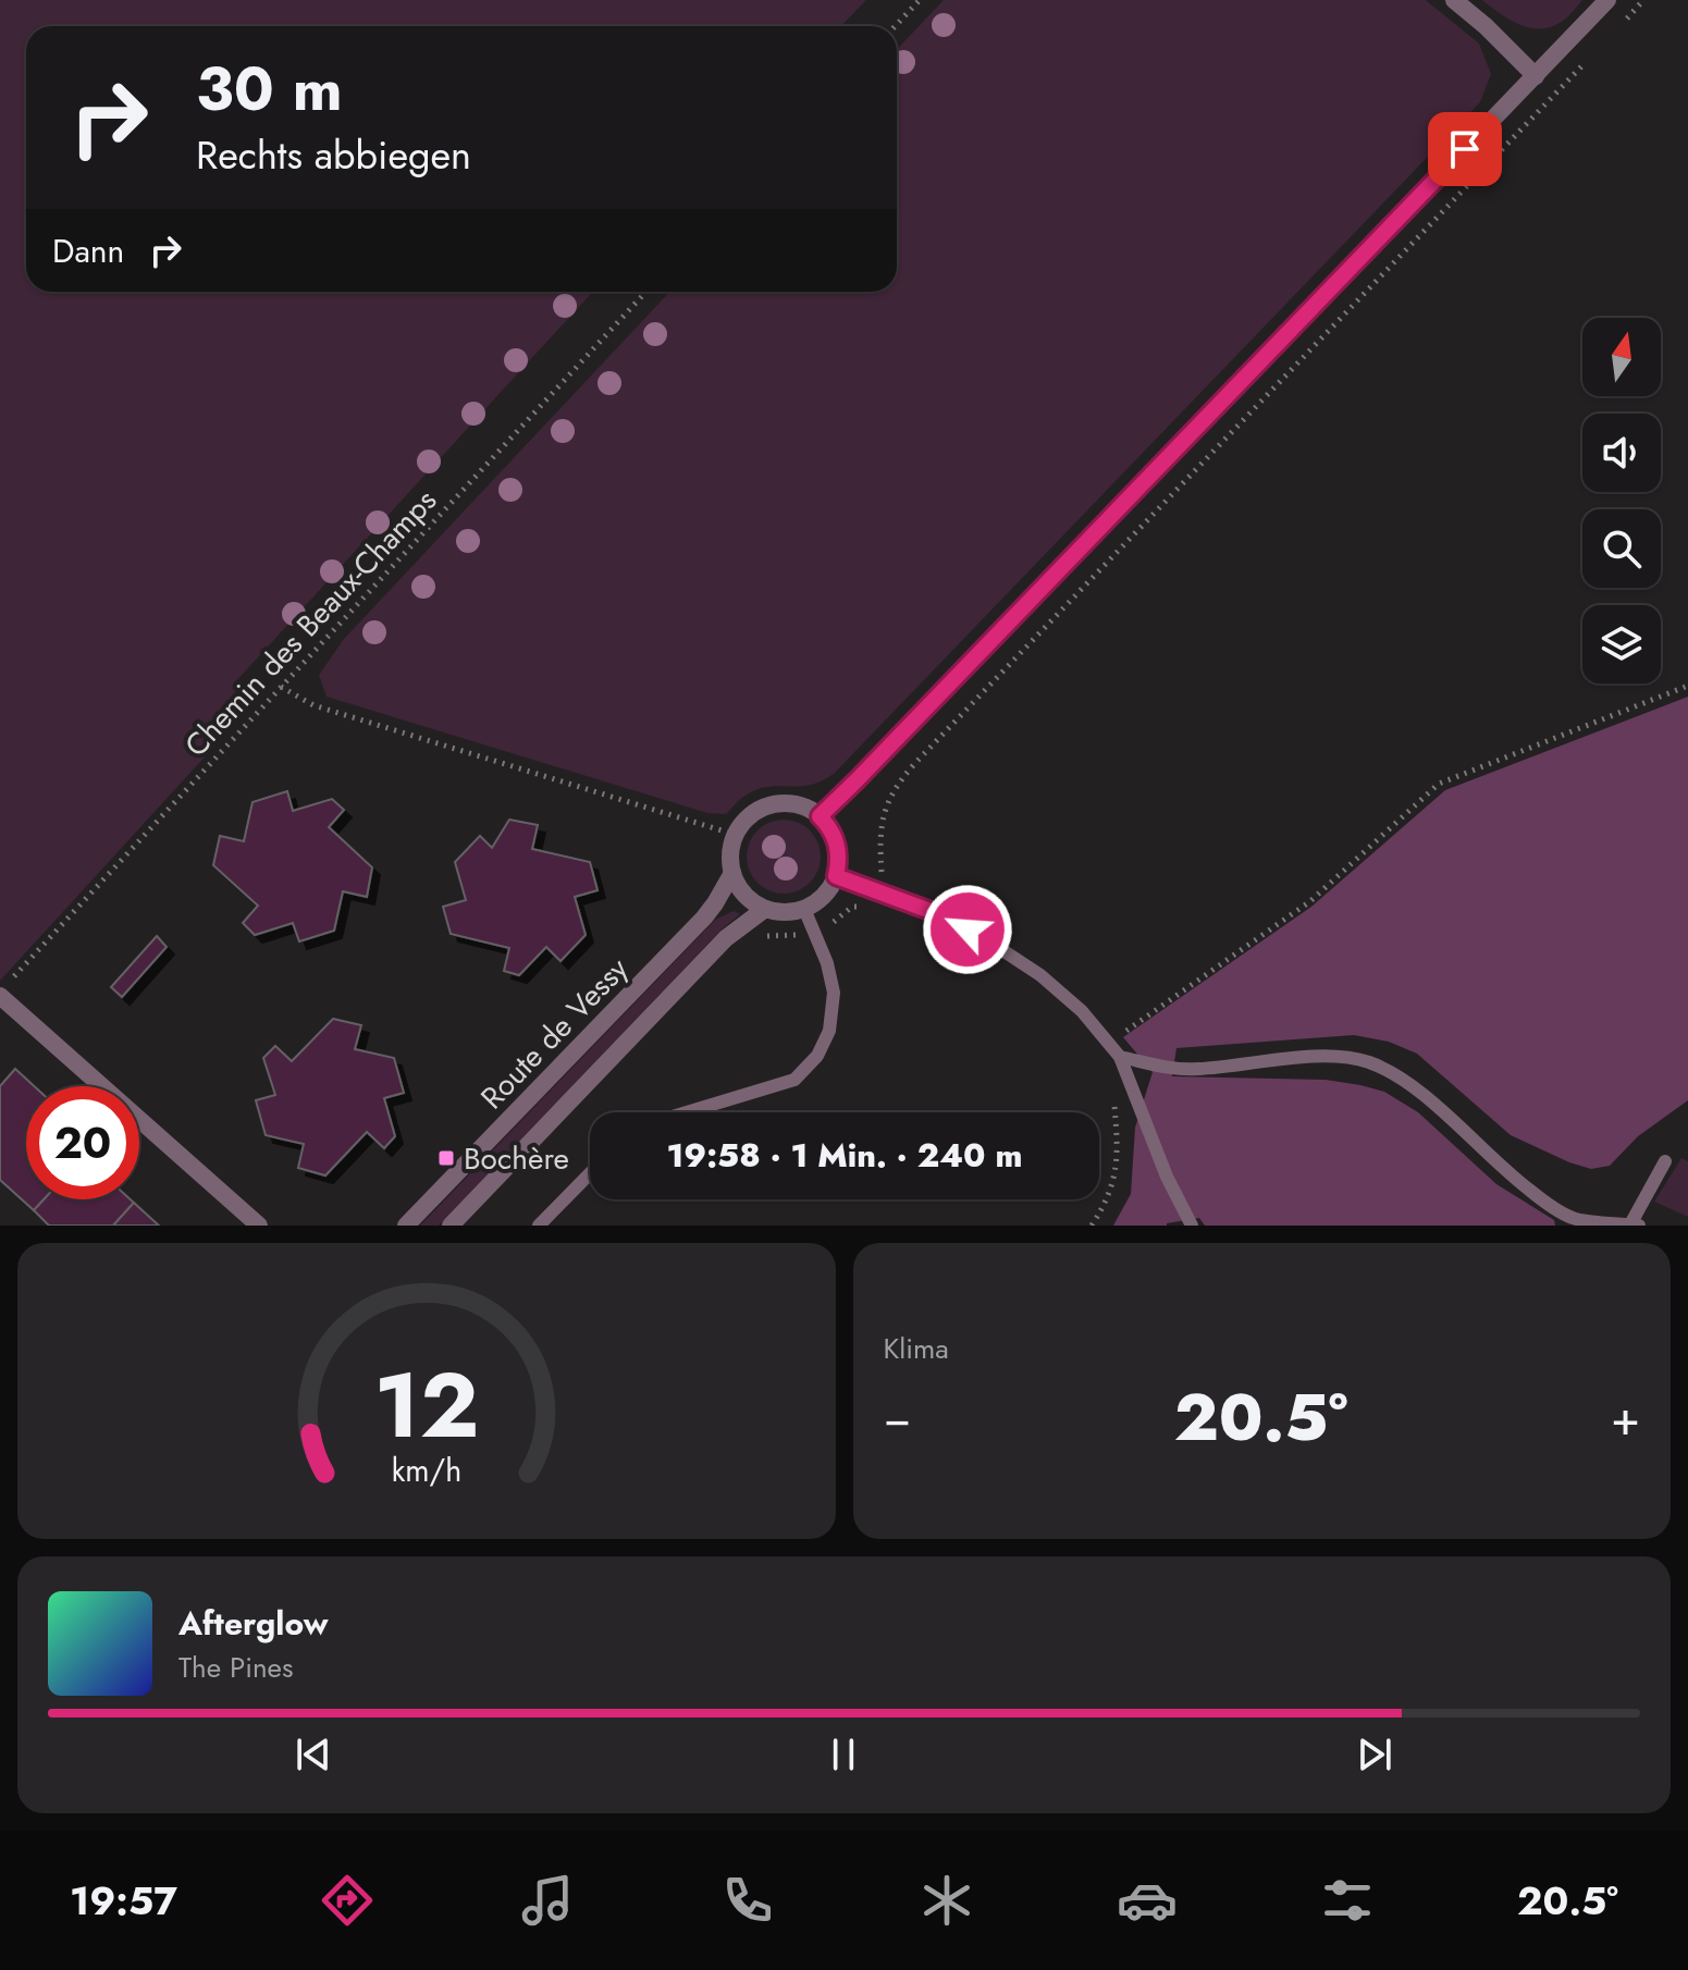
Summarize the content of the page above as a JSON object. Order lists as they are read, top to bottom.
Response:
{
  "streets": {
    "street": ["Route de Vessy"],
    "path": ["Chemin des Beaux-Champs"]
  },
  "places": {
    "transit": ["Bochère"]
  },
  "north": "top",
  "page": {
    "turn": ["30 m", "Rechts abbiegen"],
    "then": "Dann",
    "limit": "20",
    "trip": "19:58 · 1 Min. · 240 m",
    "tile": "Klima",
    "heat": ["−", "20.5°", "+"],
    "song": ["Afterglow", "The Pines"],
    "tabs": ["19:57", "20.5°"],
    "gauge": ["12", "km/h"]
  }
}
